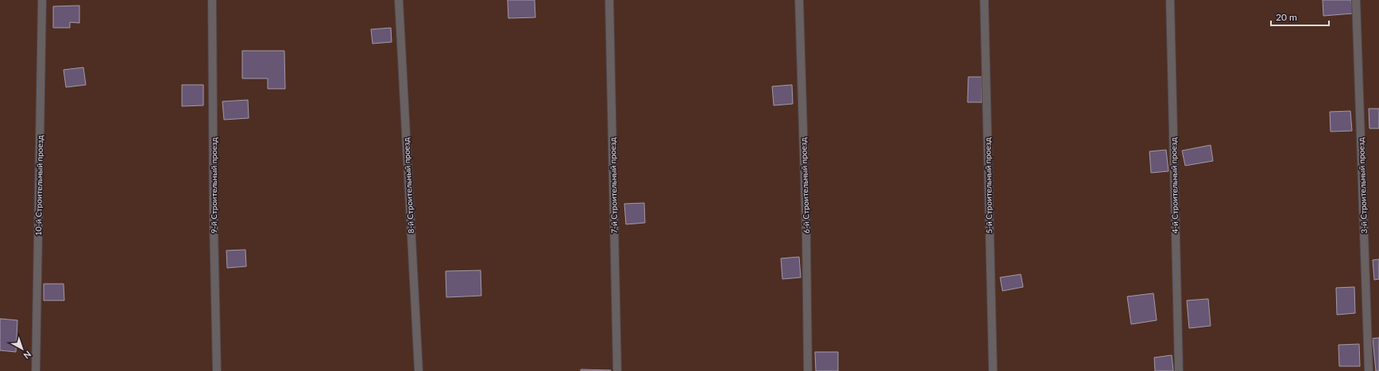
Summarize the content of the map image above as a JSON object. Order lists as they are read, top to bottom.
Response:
{
  "streets": {
    "lane": [
      "10-й Строительный проезд",
      "9-й Строительный проезд",
      "8-й Строительный проезд",
      "7-й Строительный проезд",
      "6-й Строительный проезд",
      "5-й Строительный проезд",
      "4-й Строительный проезд",
      "3-й Строительный проезд"
    ]
  },
  "scale_bar": "20 m",
  "north": "bottom right"
}
